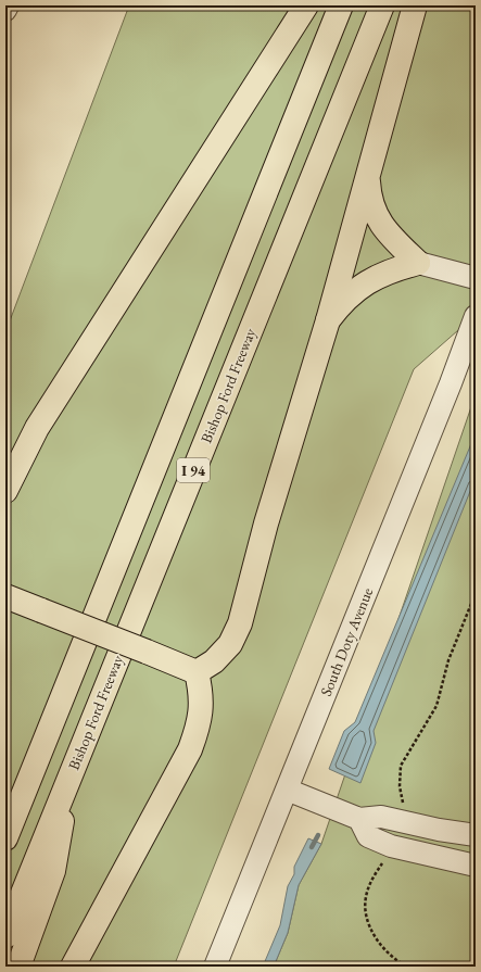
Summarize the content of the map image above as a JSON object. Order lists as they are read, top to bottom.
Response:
{
  "streets": {
    "main road": ["Bishop Ford Freeway", "I 94"],
    "street": ["South Doty Avenue"]
  }
}
